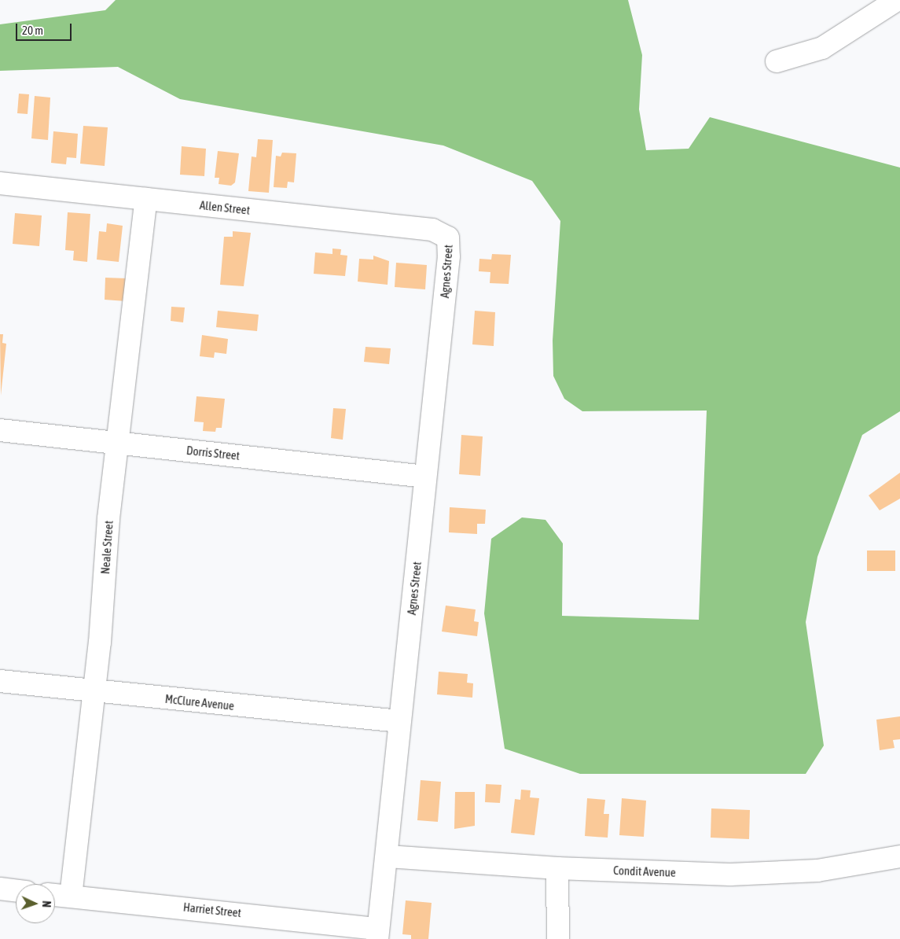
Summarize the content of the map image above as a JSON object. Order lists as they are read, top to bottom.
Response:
{
  "streets": {
    "street": [
      "Allen Street",
      "Agnes Street",
      "Dorris Street",
      "Neale Street",
      "McClure Avenue",
      "Condit Avenue",
      "Harriet Street"
    ]
  },
  "crossings": [
    ["Allen Street", "Agnes Street"],
    ["Allen Street", "Neale Street"],
    ["Agnes Street", "Dorris Street"],
    ["Agnes Street", "McClure Avenue"],
    ["Agnes Street", "Condit Avenue"],
    ["Agnes Street", "Harriet Street"],
    ["Dorris Street", "Neale Street"],
    ["Neale Street", "McClure Avenue"],
    ["Neale Street", "Harriet Street"]
  ],
  "scale_bar": "20 m",
  "north": "right"
}
